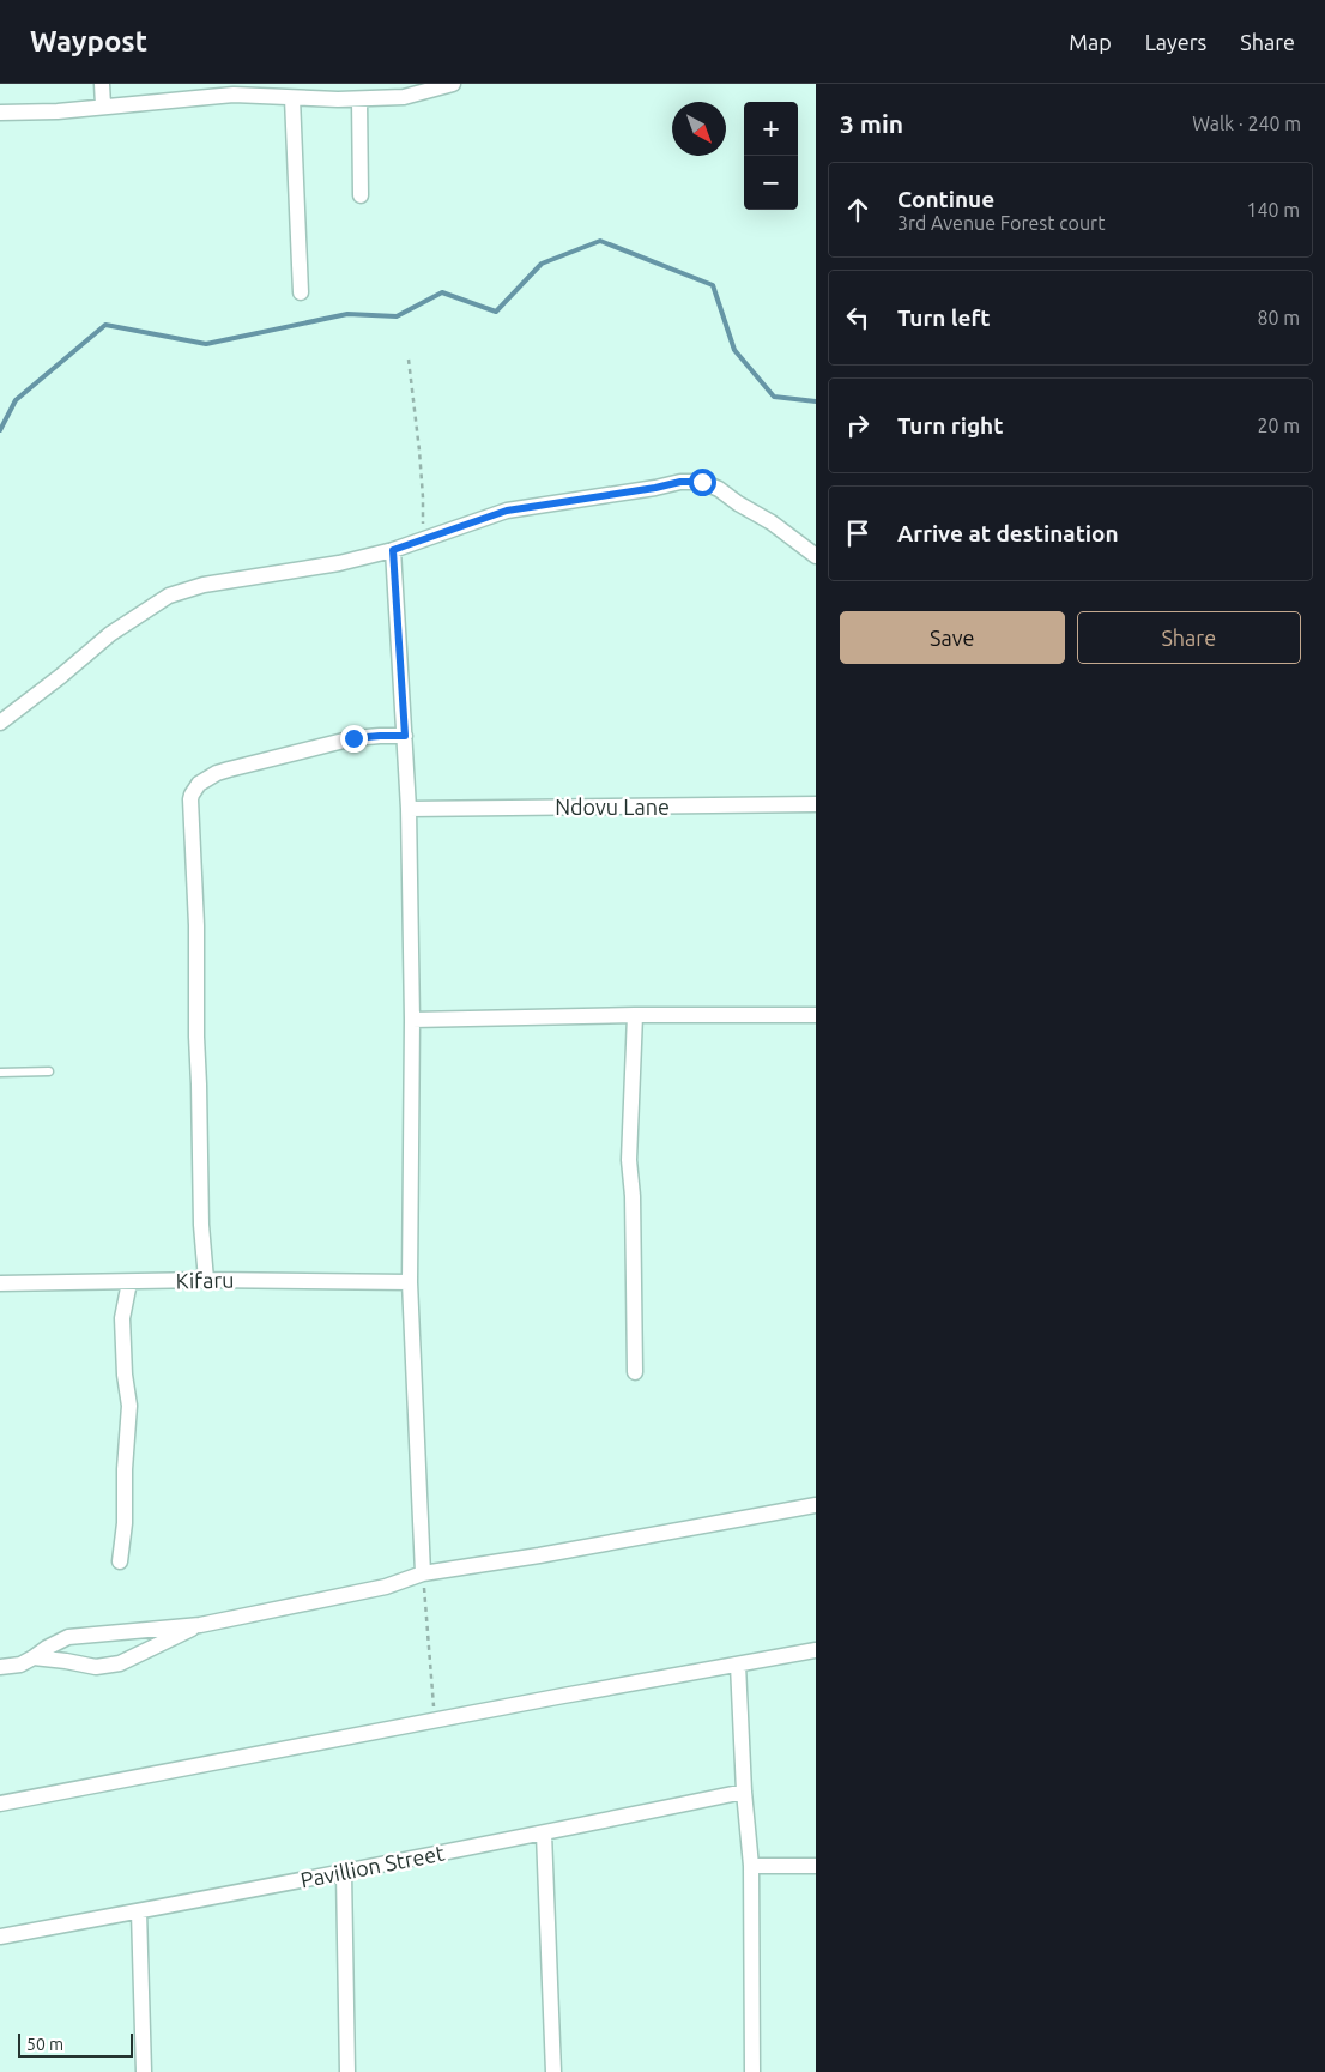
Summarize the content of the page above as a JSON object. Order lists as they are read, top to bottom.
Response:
{
  "streets": {
    "street": ["Ndovu Lane", "Kifaru", "Pavillion Street"]
  },
  "scale_bar": "50 m",
  "north": "bottom right",
  "page": {
    "header": "Waypost",
    "nav": ["Map", "Layers", "Share"],
    "heading": ["3 min", "Walk · 240 m"],
    "map_buttons": ["+", "−"],
    "list": [
      ["Continue", "3rd Avenue Forest court", "140 m"],
      ["Turn left", "80 m"],
      ["Turn right", "20 m"],
      "Arrive at destination"
    ],
    "buttons": ["Save", "Share"],
    "scale": "50 m"
  }
}
